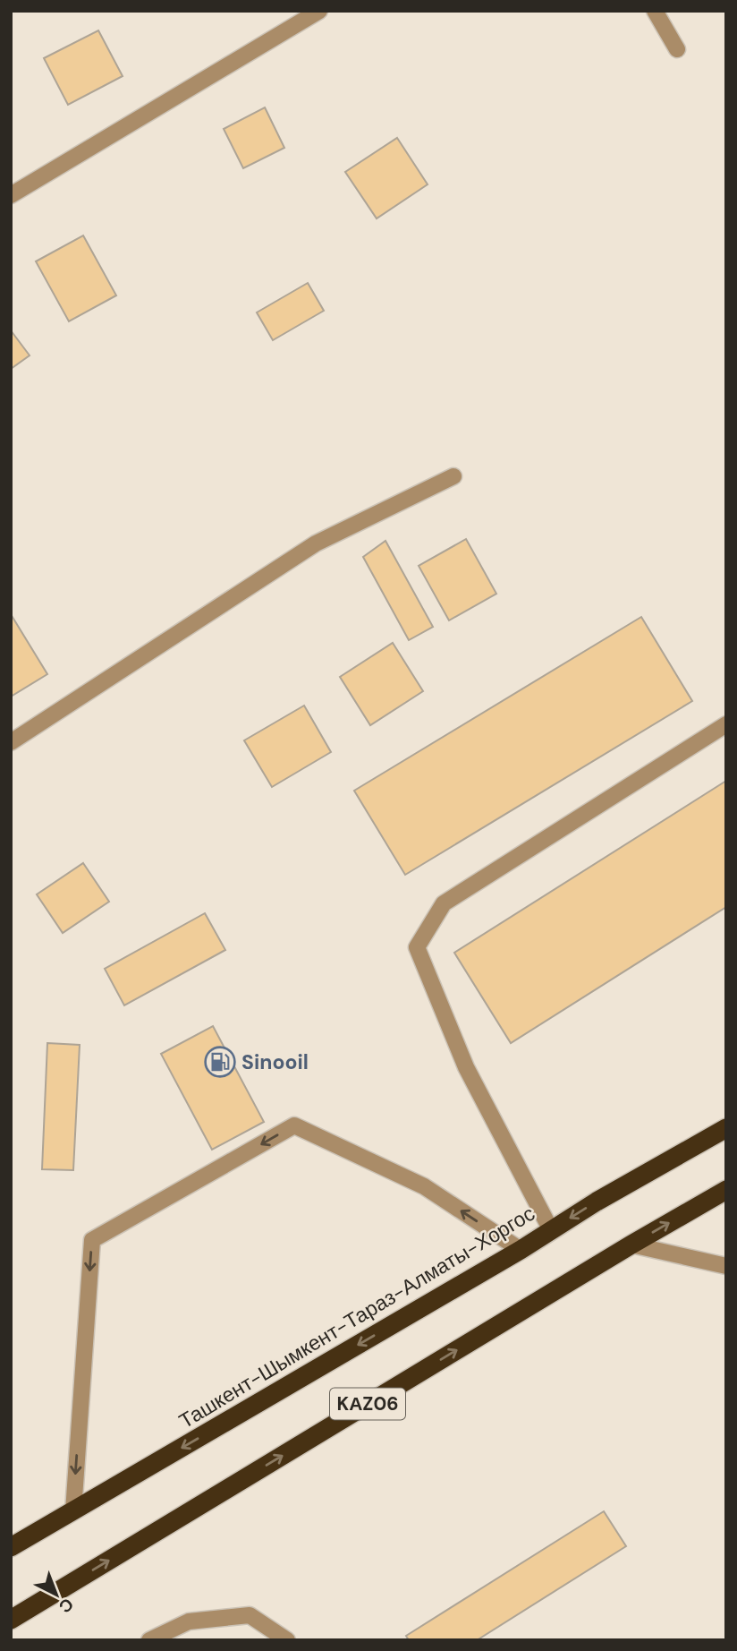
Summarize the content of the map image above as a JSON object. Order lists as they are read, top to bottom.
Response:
{
  "streets": {
    "highway": ["Ташкент-Шымкент-Тараз-Алматы-Хоргос", "KАZ06"]
  },
  "places": {
    "fuel station": ["Sinooil"]
  },
  "north": "bottom right"
}
